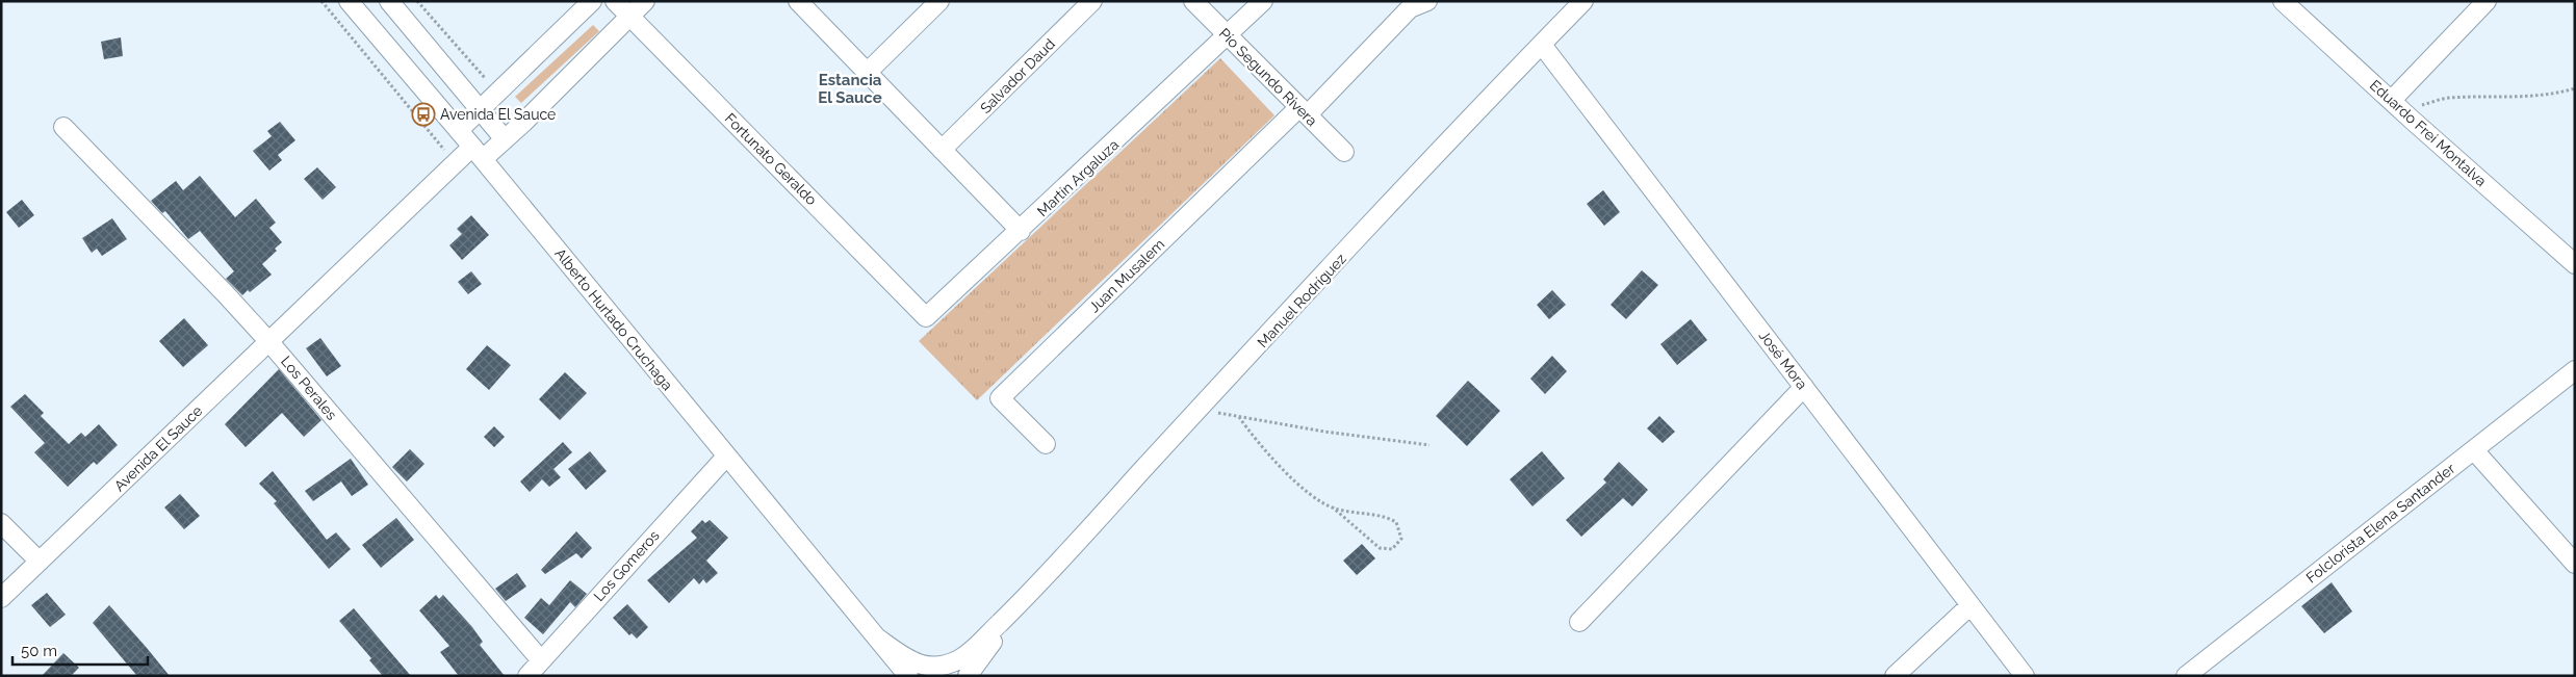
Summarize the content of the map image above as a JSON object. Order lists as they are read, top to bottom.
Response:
{
  "streets": {
    "street": [
      "Salvador Daud",
      "Pío Segundo Rivera",
      "Eduardo Frei Montalva",
      "Fortunato Geraldo",
      "Martín Argaluza",
      "Juan Musalem",
      "Manuel Rodríguez",
      "Alberto Hurtado Cruchaga",
      "José Mora",
      "Los Perales",
      "Avenida El Sauce",
      "Folclorista Elena Santander",
      "Los Gomeros"
    ]
  },
  "crossings": [
    ["Pío Segundo Rivera", "Martín Argaluza"],
    ["Pío Segundo Rivera", "Juan Musalem"],
    ["Fortunato Geraldo", "Martín Argaluza"],
    ["Fortunato Geraldo", "Avenida El Sauce"],
    ["Manuel Rodríguez", "Alberto Hurtado Cruchaga"],
    ["Manuel Rodríguez", "José Mora"],
    ["Alberto Hurtado Cruchaga", "Avenida El Sauce"],
    ["Alberto Hurtado Cruchaga", "Los Gomeros"],
    ["Los Perales", "Avenida El Sauce"],
    ["Los Perales", "Los Gomeros"]
  ],
  "districts": ["Estancia El Sauce"],
  "places": {
    "bus stop": ["Avenida El Sauce"]
  },
  "scale_bar": "50 m"
}
